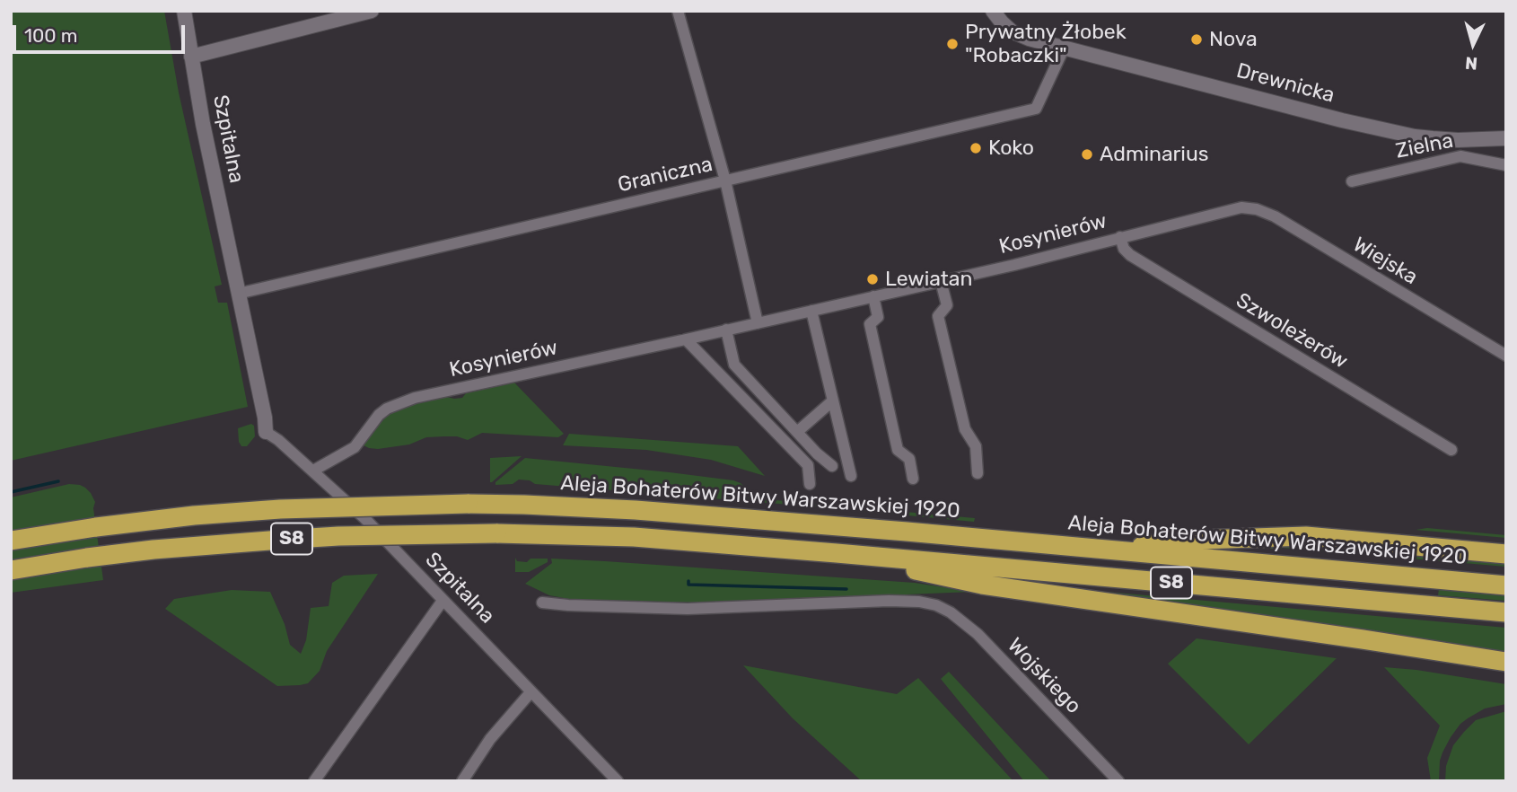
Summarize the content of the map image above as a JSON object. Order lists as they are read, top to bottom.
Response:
{
  "streets": {
    "highway": ["Aleja Bohaterów Bitwy Warszawskiej 1920", "S8"],
    "street": [
      "Drewnicka",
      "Szpitalna",
      "Zielna",
      "Graniczna",
      "Kosynierów",
      "Wiejska",
      "Szwoleżerów",
      "Wojskiego"
    ]
  },
  "crossings": [
    ["Drewnicka", "Graniczna"],
    ["Szpitalna", "Graniczna"],
    ["Szpitalna", "Kosynierów"],
    ["Kosynierów", "Wiejska"],
    ["Kosynierów", "Szwoleżerów"]
  ],
  "places": [
    "Nova",
    "Prywatny Żłobek \"Robaczki\"",
    "Koko",
    "Adminarius",
    "Lewiatan"
  ],
  "scale_bar": "100 m",
  "north": "bottom"
}
